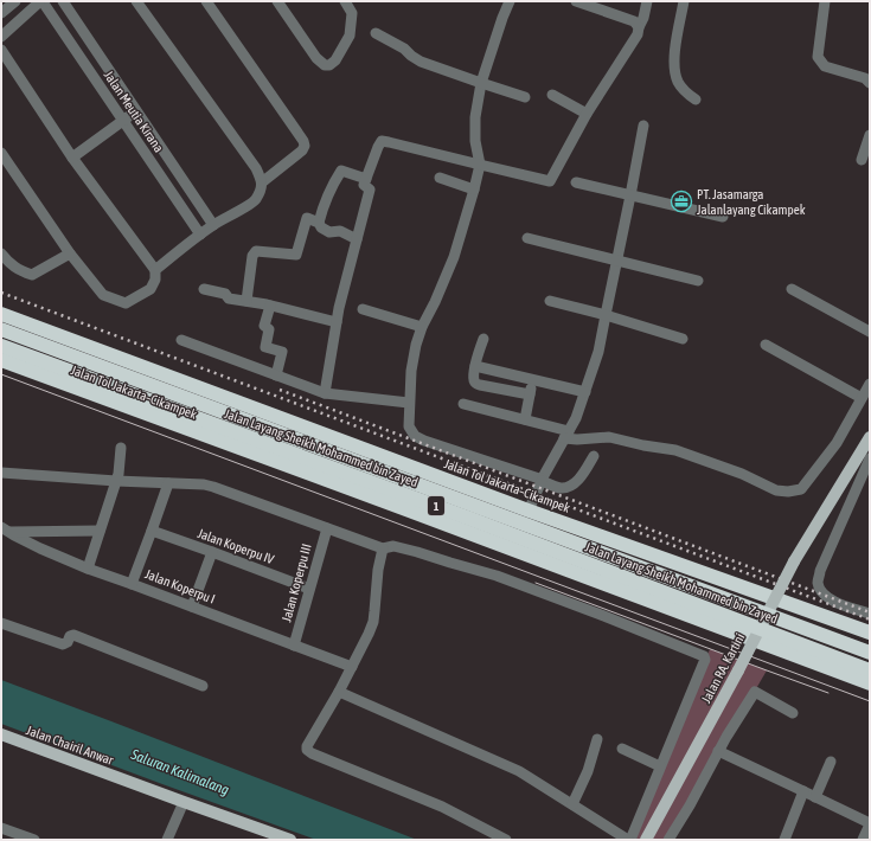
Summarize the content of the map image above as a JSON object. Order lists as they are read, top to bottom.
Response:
{
  "streets": {
    "highway": ["Jalan Tol Jakarta–Cikampek", "Jalan Layang Sheikh Mohammed bin Zayed", "1"],
    "main road": ["Jalan RA. Kartini", "Jalan Chairil Anwar"],
    "street": [
      "Jalan Meutia Kirana",
      "Jalan Koperpu IV",
      "Jalan Koperpu III",
      "Jalan Koperpu I"
    ]
  },
  "crossings": [
    ["Jalan Koperpu IV", "Jalan Koperpu III"],
    ["Jalan Koperpu III", "Jalan Koperpu I"]
  ],
  "water": ["Saluran Kalimalang"],
  "places": {
    "office": ["PT. Jasamarga Jalanlayang Cikampek"]
  }
}
